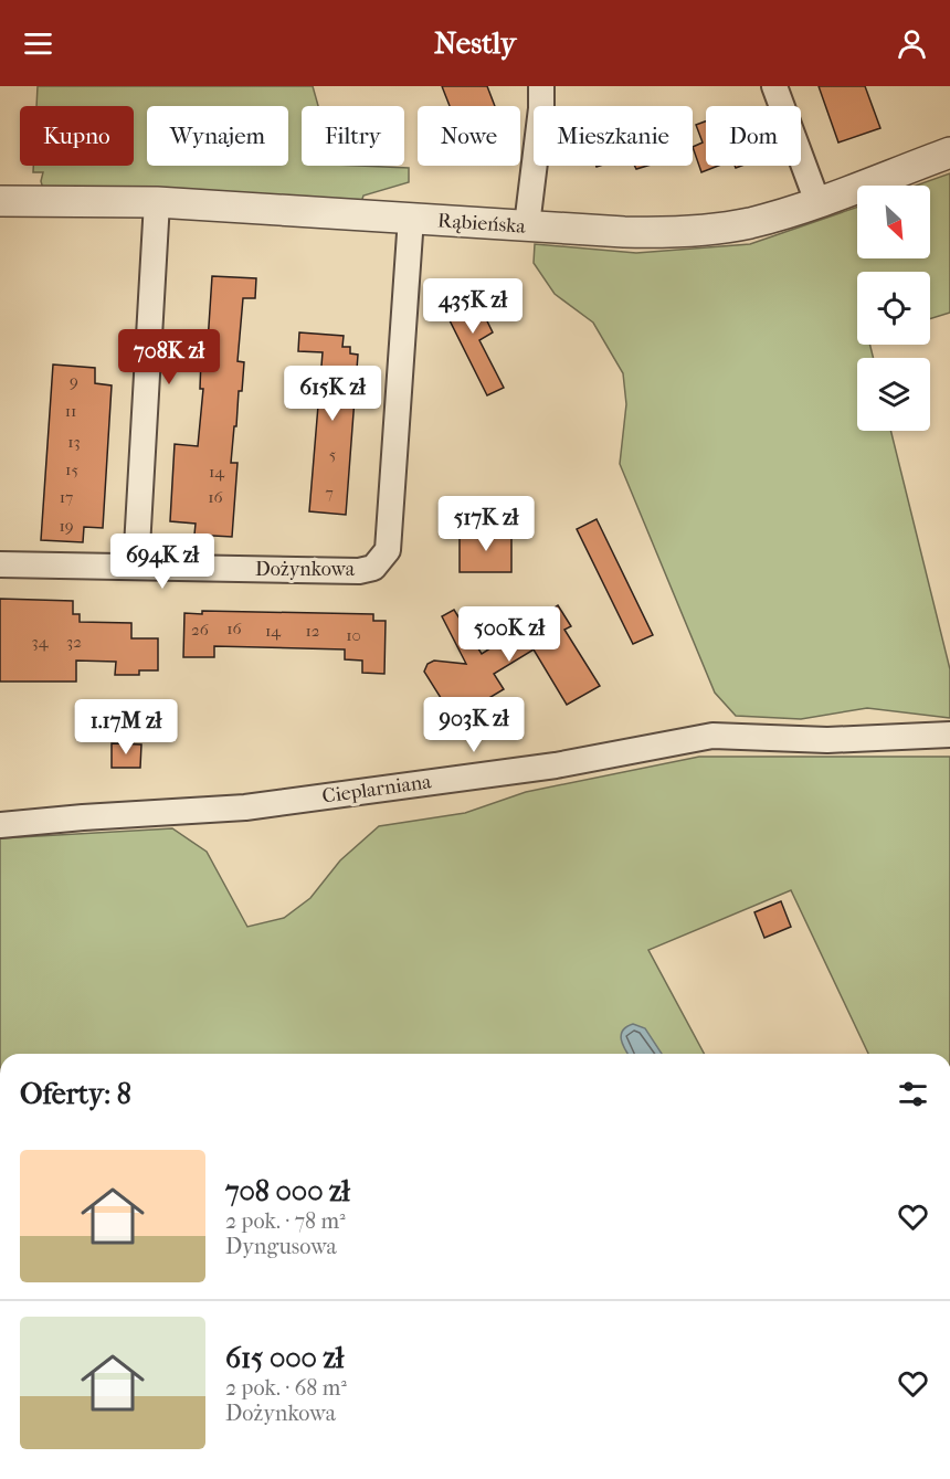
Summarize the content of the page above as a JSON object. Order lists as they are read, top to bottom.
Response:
{
  "streets": {
    "street": ["Rąbieńska", "Dożynkowa", "Cieplarniana"]
  },
  "crossings": [
    ["Rąbieńska", "Dożynkowa"]
  ],
  "house_numbers": [
    "9",
    "11",
    "13",
    "5",
    "15",
    "14",
    "7",
    "17",
    "16",
    "19",
    "16",
    "26",
    "14",
    "12",
    "10",
    "34",
    "32"
  ],
  "north": "bottom right",
  "page": {
    "header": "Nestly",
    "chip": [
      "Kupno",
      "Wynajem",
      "Filtry",
      "Nowe",
      "Mieszkanie",
      "Dom"
    ],
    "price": [
      "435K zł",
      "708K zł",
      "615K zł",
      "517K zł",
      "694K zł",
      "500K zł",
      "903K zł",
      "1.17M zł"
    ],
    "heading": "Oferty: 8",
    "list": [
      {
        "name": "708 000 zł",
        "note": "2 pok. · 78 m² · Dyngusowa"
      },
      {
        "name": "615 000 zł",
        "note": "2 pok. · 68 m² · Dożynkowa"
      }
    ]
  }
}
